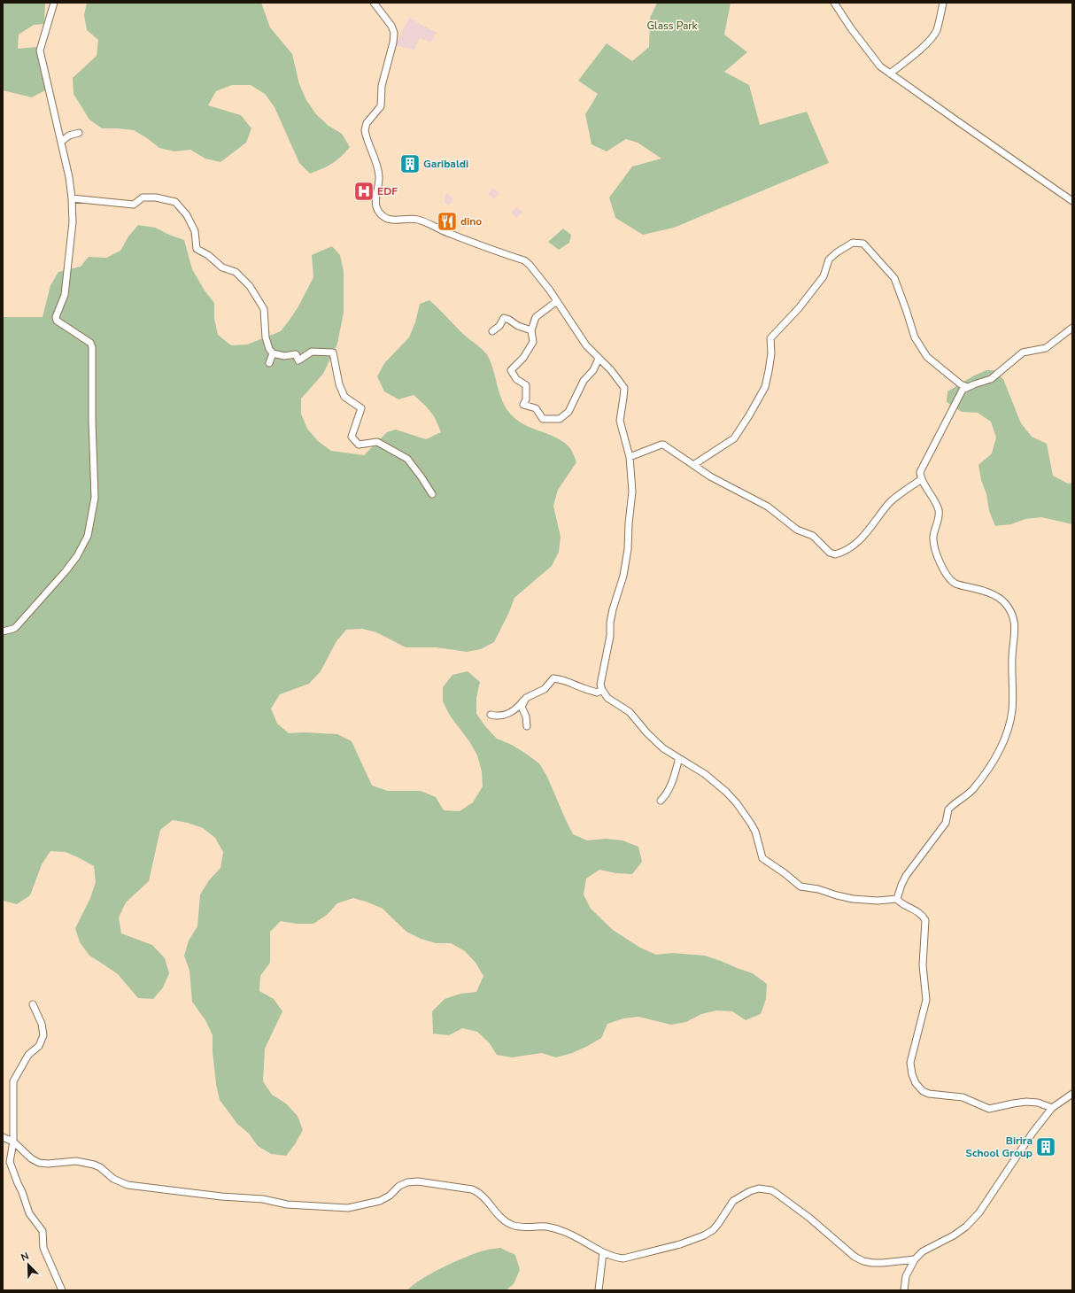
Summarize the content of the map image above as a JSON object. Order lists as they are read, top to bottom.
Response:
{
  "parks": ["Glass Park"],
  "places": {
    "building": ["Garibaldi", "Birira School Group"],
    "hospital": ["EDF"],
    "restaurant": ["dino"]
  },
  "north": "top left"
}
